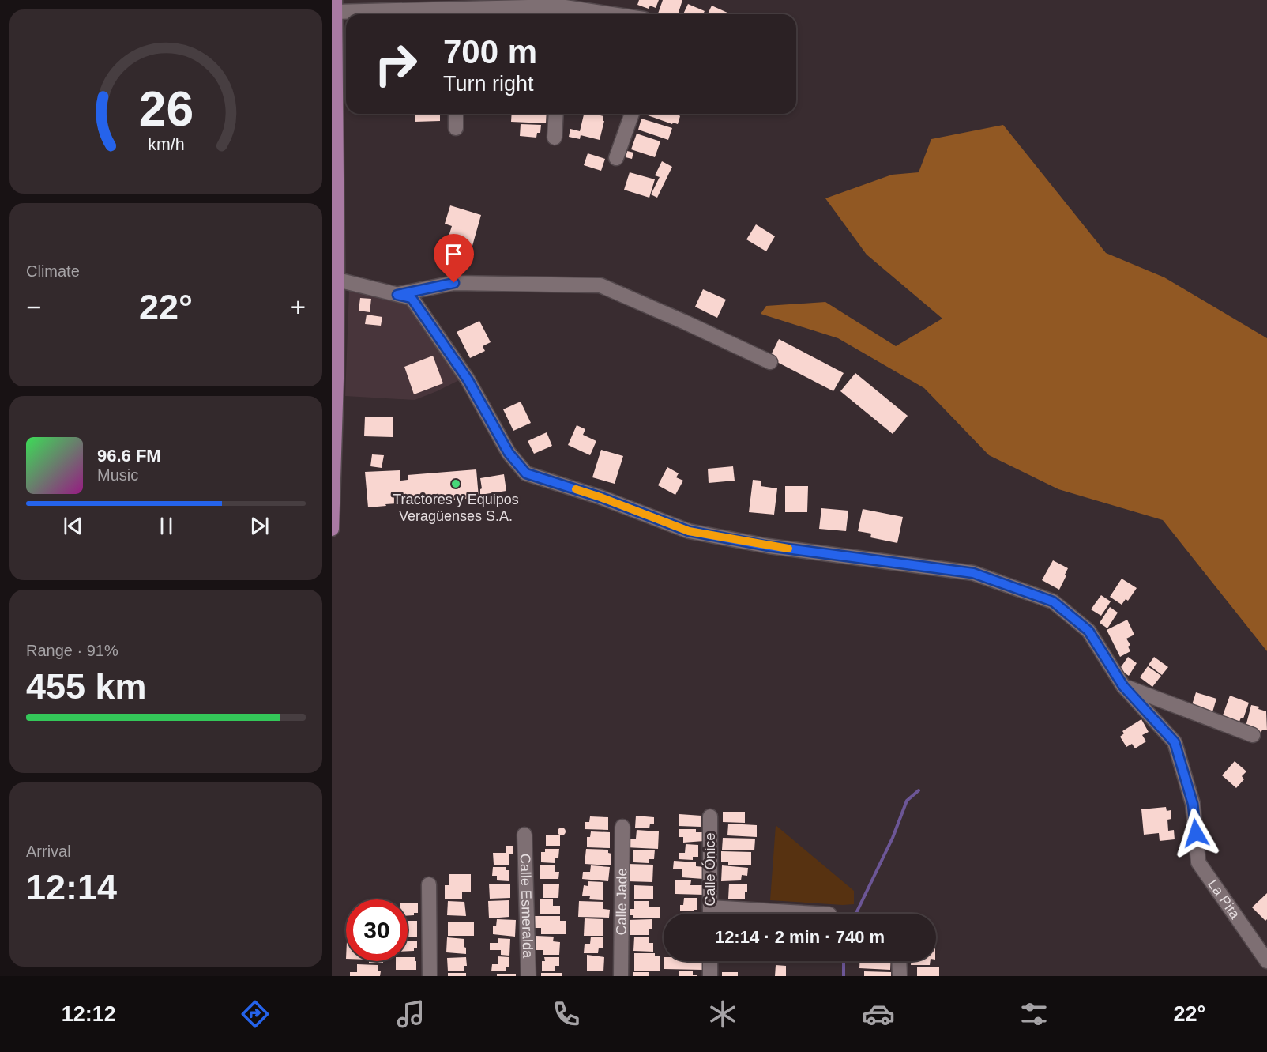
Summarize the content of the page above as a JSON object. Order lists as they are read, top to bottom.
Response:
{
  "streets": {
    "street": [
      "Calle Ónice",
      "La Pita",
      "Calle Jade",
      "Calle Esmeralda"
    ]
  },
  "places": ["Tractores y Equipos Veragüenses S.A."],
  "page": {
    "turn": ["700 m", "Turn right"],
    "tile": [
      "Climate",
      ["Range · 91%", "455 km"],
      ["Arrival", "12:14"]
    ],
    "heat": ["−", "22°", "+"],
    "song": ["96.6 FM", "Music"],
    "limit": "30",
    "trip": "12:14 · 2 min · 740 m",
    "tabs": ["12:12", "22°"],
    "gauge": ["26", "km/h"]
  }
}
